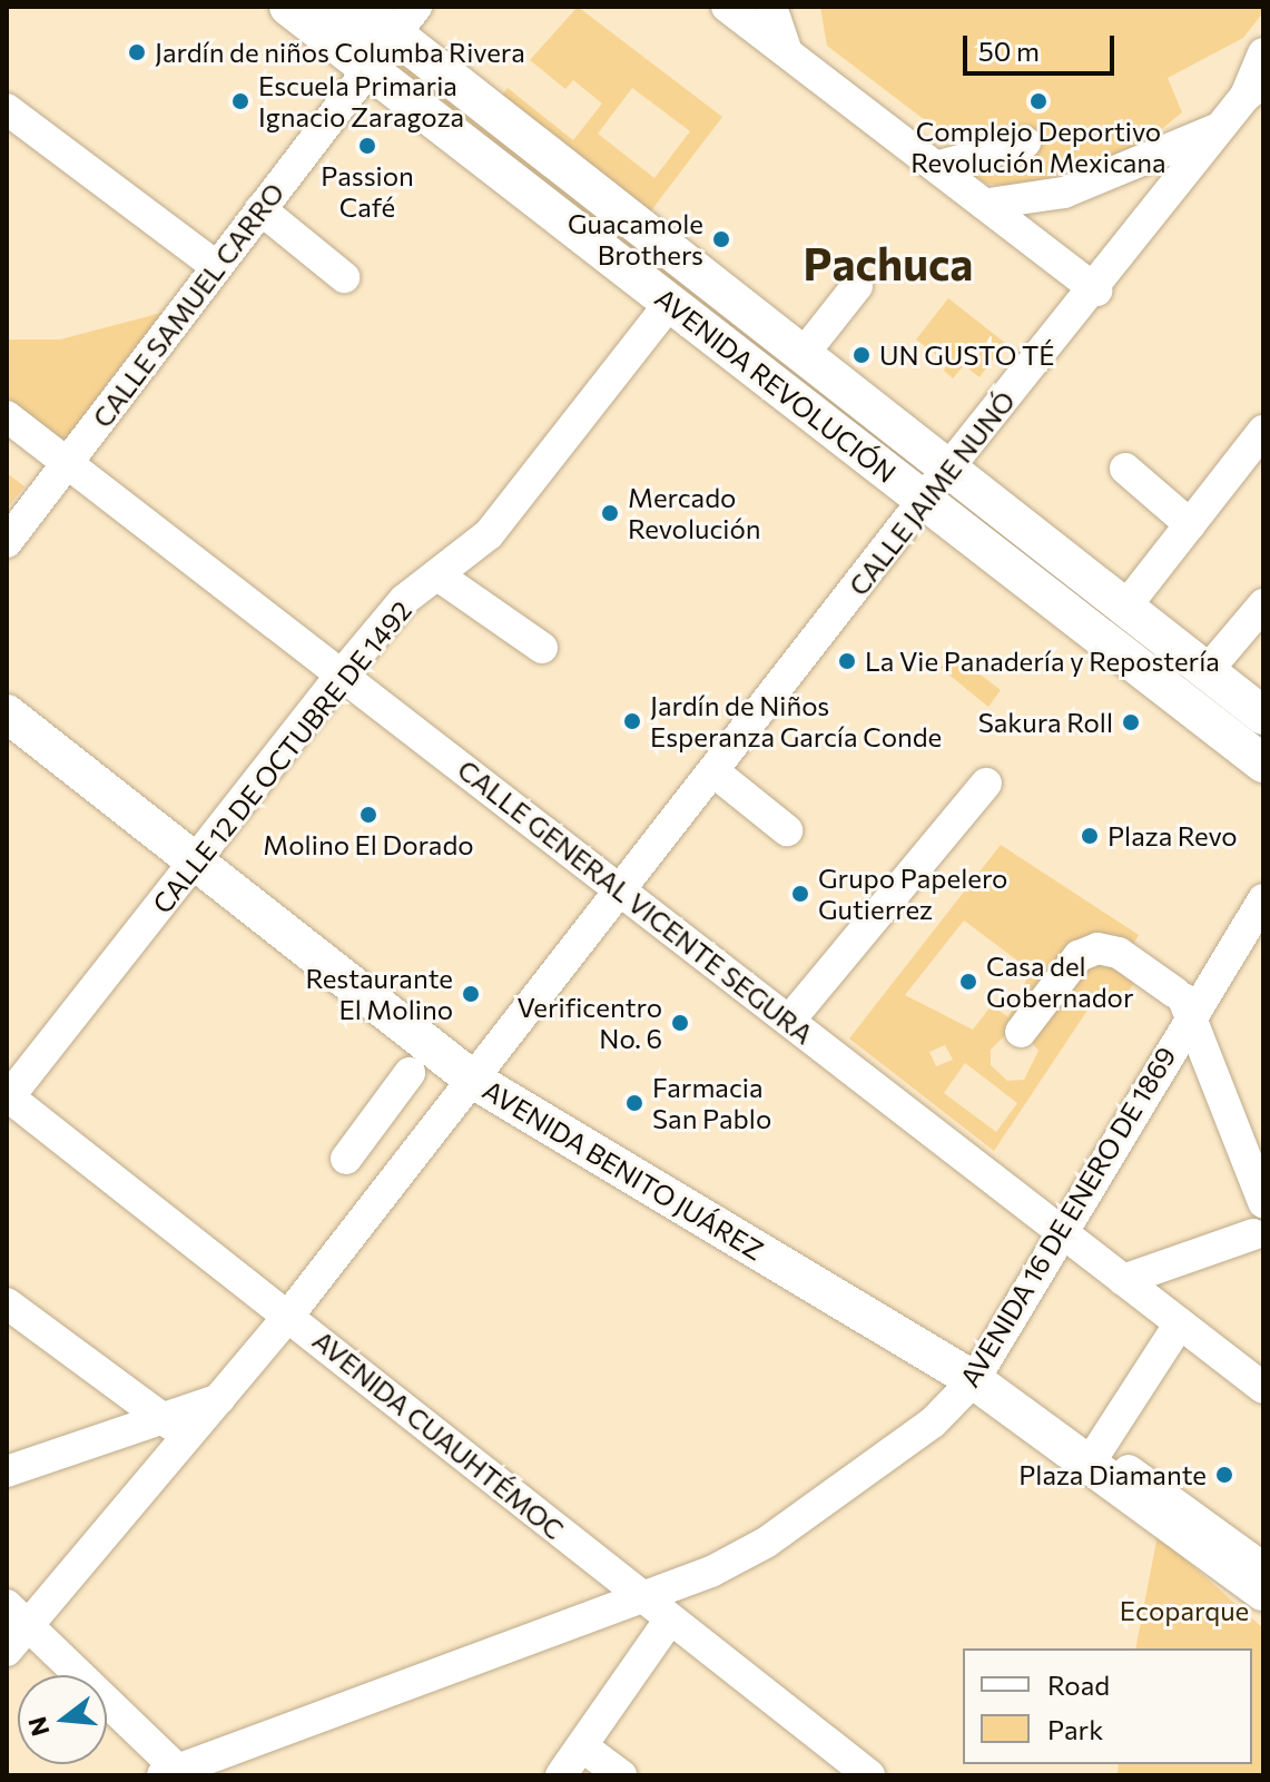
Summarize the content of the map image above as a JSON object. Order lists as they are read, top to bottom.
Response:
{
  "streets": {
    "main road": ["AVENIDA REVOLUCIÓN", "AVENIDA BENITO JUÁREZ"],
    "street": [
      "CALLE SAMUEL CARRO",
      "CALLE JAIME NUNÓ",
      "CALLE 12 DE OCTUBRE DE 1492",
      "CALLE GENERAL VICENTE SEGURA",
      "AVENIDA 16 DE ENERO DE 1869",
      "AVENIDA CUAUHTÉMOC"
    ]
  },
  "crossings": [
    ["CALLE SAMUEL CARRO", "AVENIDA REVOLUCIÓN"],
    ["CALLE SAMUEL CARRO", "CALLE GENERAL VICENTE SEGURA"],
    ["AVENIDA REVOLUCIÓN", "CALLE JAIME NUNÓ"],
    ["AVENIDA REVOLUCIÓN", "CALLE 12 DE OCTUBRE DE 1492"],
    ["CALLE JAIME NUNÓ", "CALLE GENERAL VICENTE SEGURA"],
    ["CALLE JAIME NUNÓ", "AVENIDA BENITO JUÁREZ"],
    ["CALLE JAIME NUNÓ", "AVENIDA CUAUHTÉMOC"],
    ["CALLE 12 DE OCTUBRE DE 1492", "CALLE GENERAL VICENTE SEGURA"],
    ["CALLE 12 DE OCTUBRE DE 1492", "AVENIDA BENITO JUÁREZ"],
    ["CALLE 12 DE OCTUBRE DE 1492", "AVENIDA CUAUHTÉMOC"],
    ["CALLE GENERAL VICENTE SEGURA", "AVENIDA 16 DE ENERO DE 1869"],
    ["AVENIDA BENITO JUÁREZ", "AVENIDA 16 DE ENERO DE 1869"],
    ["AVENIDA 16 DE ENERO DE 1869", "AVENIDA CUAUHTÉMOC"]
  ],
  "districts": ["Pachuca"],
  "parks": ["Ecoparque"],
  "places": [
    "Jardín de niños Columba Rivera",
    "Escuela Primaria Ignacio Zaragoza",
    "Complejo Deportivo Revolución Mexicana",
    "Passion Café",
    "Guacamole Brothers",
    "UN GUSTO TÉ",
    "Mercado Revolución",
    "La Vie Panadería y Repostería",
    "Jardín de Niños Esperanza García Conde",
    "Sakura Roll",
    "Molino El Dorado",
    "Plaza Revo",
    "Grupo Papelero Gutierrez",
    "Casa del Gobernador",
    "Restaurante El Molino",
    "Verificentro No. 6",
    "Farmacia San Pablo",
    "Plaza Diamante"
  ],
  "legend": ["Road", "Park"],
  "scale_bar": "50 m",
  "north": "left"
}
